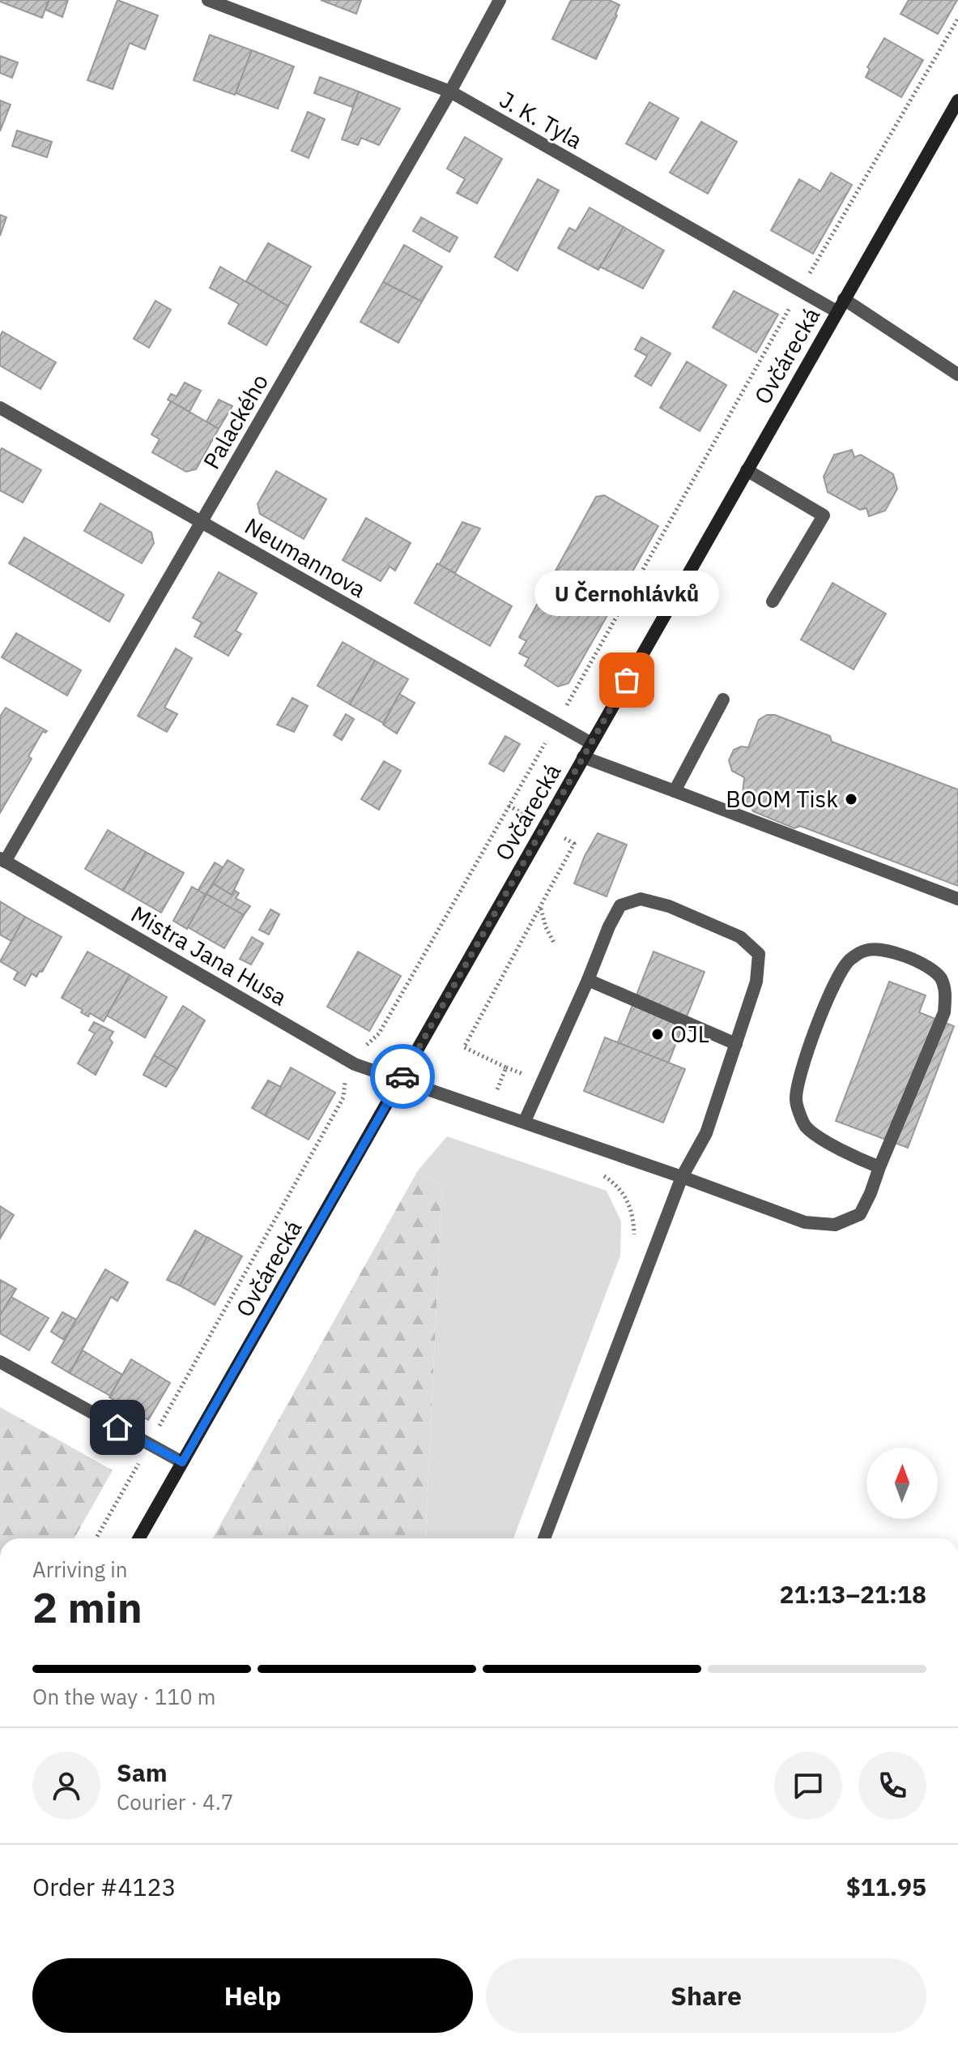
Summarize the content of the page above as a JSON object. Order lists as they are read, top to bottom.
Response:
{
  "streets": {
    "main road": ["Ovčárecká"],
    "street": [
      "J. K. Tyla",
      "Palackého",
      "Neumannova",
      "Mistra Jana Husa"
    ]
  },
  "crossings": [
    ["J. K. Tyla", "Ovčárecká"],
    ["J. K. Tyla", "Palackého"],
    ["Ovčárecká", "Neumannova"],
    ["Ovčárecká", "Mistra Jana Husa"],
    ["Palackého", "Neumannova"],
    ["Palackého", "Mistra Jana Husa"]
  ],
  "places": ["U Černohlávků", "BOOM Tisk", "OJL"],
  "north": "top",
  "page": {
    "bubble": "U Černohlávků",
    "heading": ["2 min", "Arriving in", "21:13–21:18"],
    "panel": [
      "Sam",
      "Courier · 4.7",
      "Order #4123",
      "$11.95"
    ],
    "bar": "On the way · 110 m",
    "buttons": ["Help", "Share"]
  }
}
